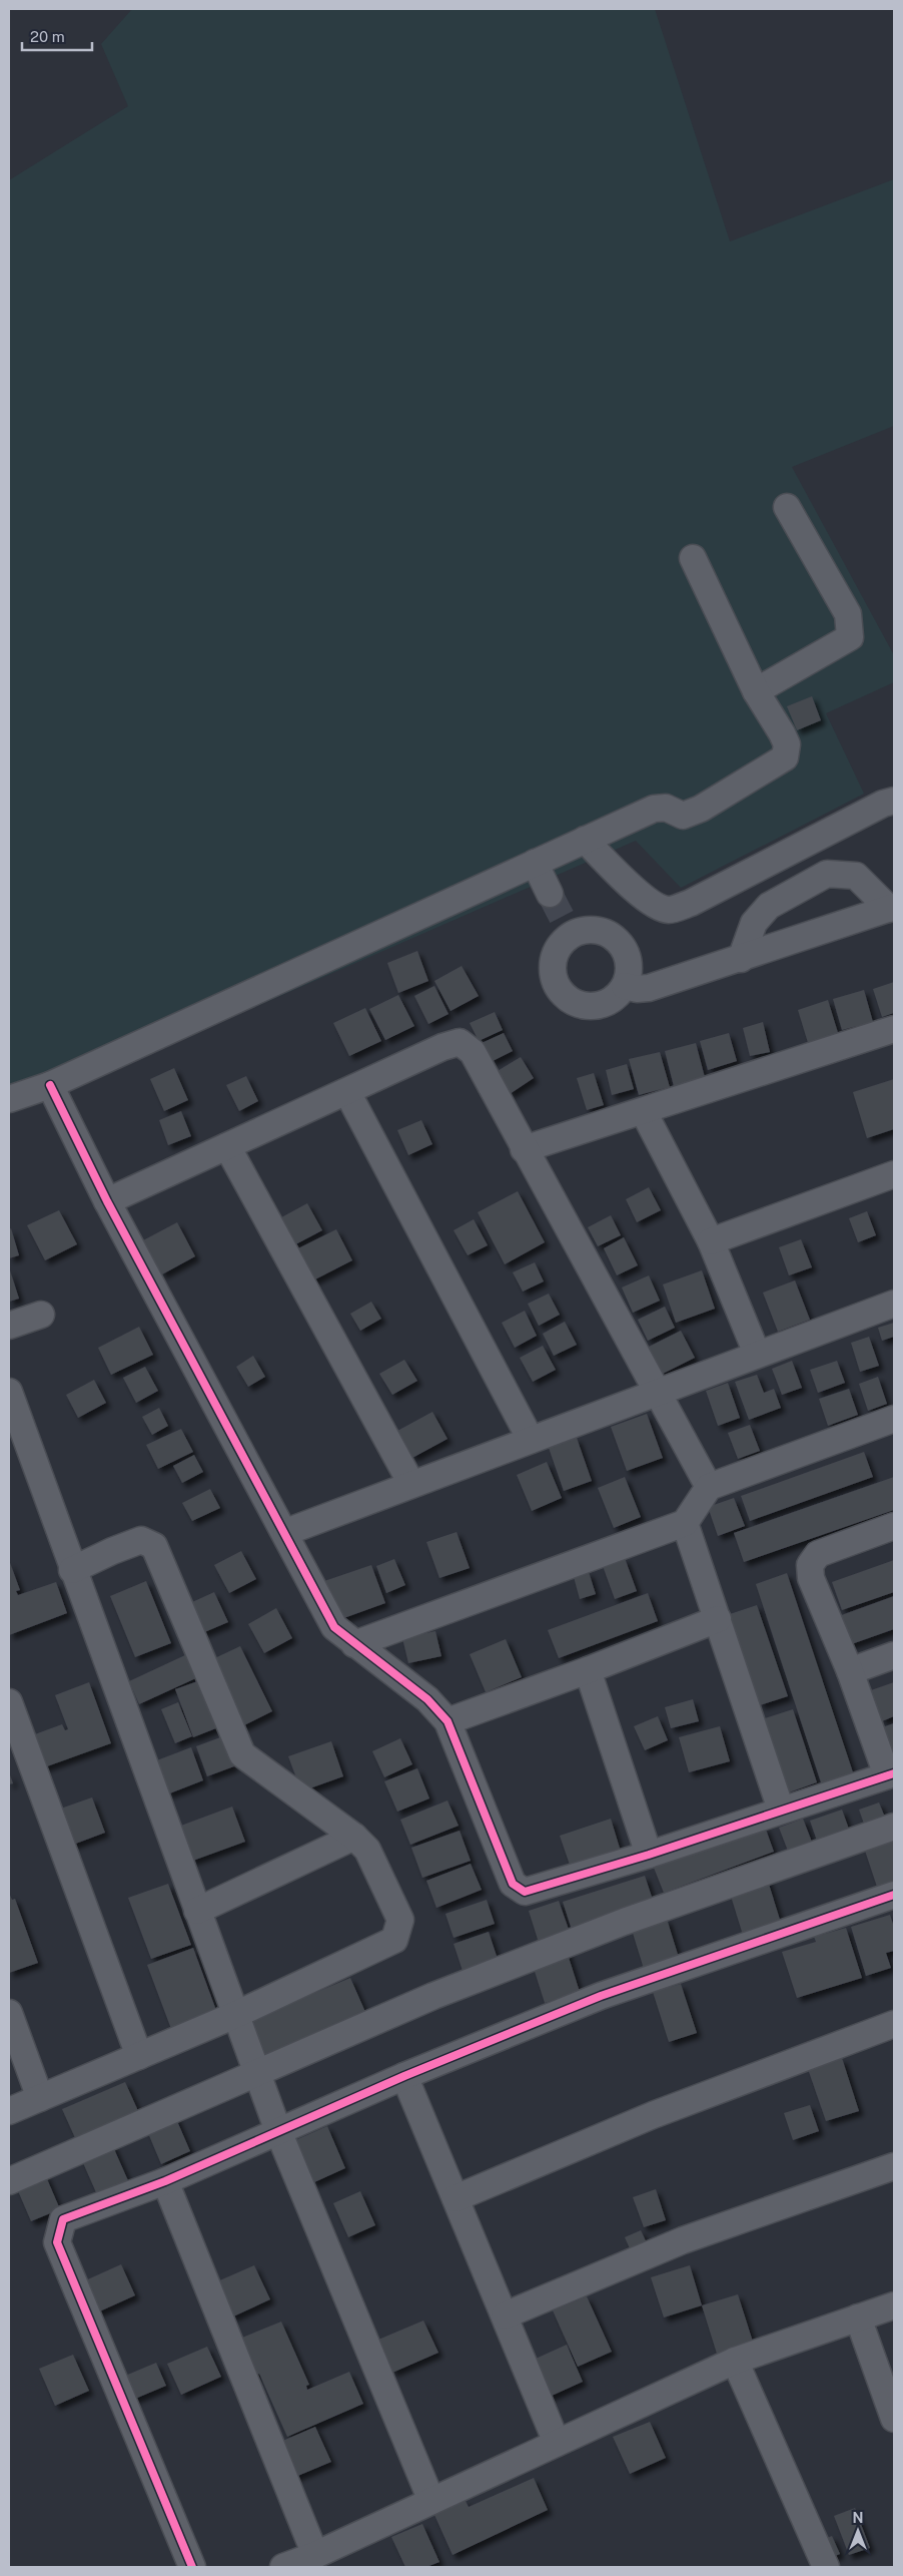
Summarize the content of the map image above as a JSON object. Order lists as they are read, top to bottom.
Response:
{
  "scale_bar": "20 m",
  "north": "top"
}
